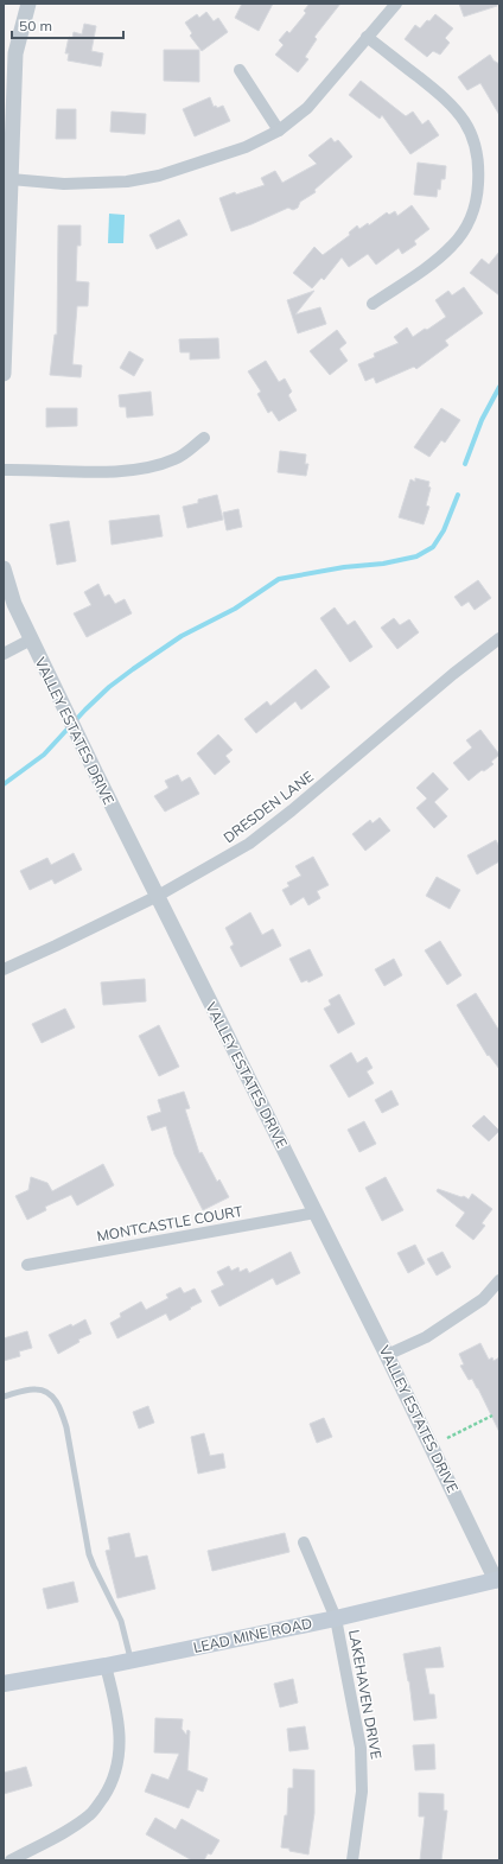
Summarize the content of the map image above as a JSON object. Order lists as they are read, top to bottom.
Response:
{
  "streets": {
    "main road": ["LEAD MINE ROAD"],
    "street": [
      "VALLEY ESTATES DRIVE",
      "DRESDEN LANE",
      "MONTCASTLE COURT",
      "LAKEHAVEN DRIVE"
    ]
  },
  "crossings": [
    ["VALLEY ESTATES DRIVE", "DRESDEN LANE"],
    ["VALLEY ESTATES DRIVE", "MONTCASTLE COURT"],
    ["VALLEY ESTATES DRIVE", "LEAD MINE ROAD"],
    ["LEAD MINE ROAD", "LAKEHAVEN DRIVE"]
  ],
  "scale_bar": "50 m"
}
